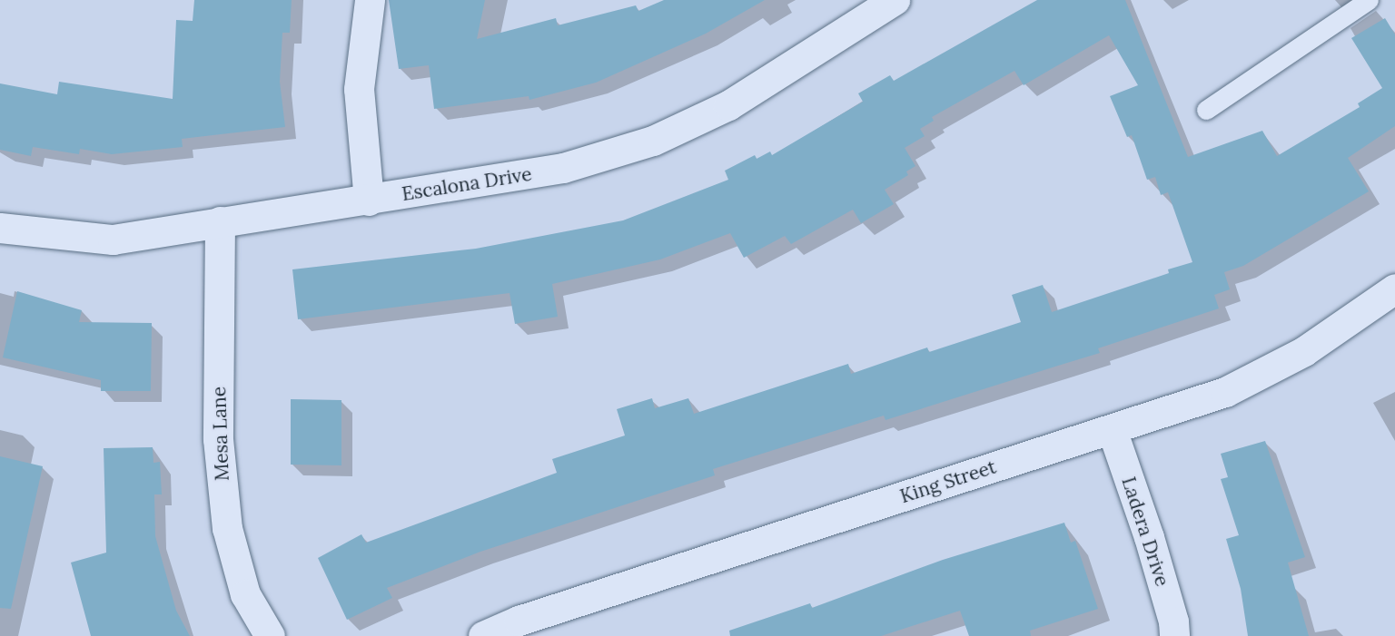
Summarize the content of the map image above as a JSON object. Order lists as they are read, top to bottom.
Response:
{
  "streets": {
    "street": [
      "Escalona Drive",
      "Mesa Lane",
      "King Street",
      "Ladera Drive"
    ]
  },
  "crossings": [
    ["Escalona Drive", "Mesa Lane"],
    ["King Street", "Ladera Drive"]
  ]
}
